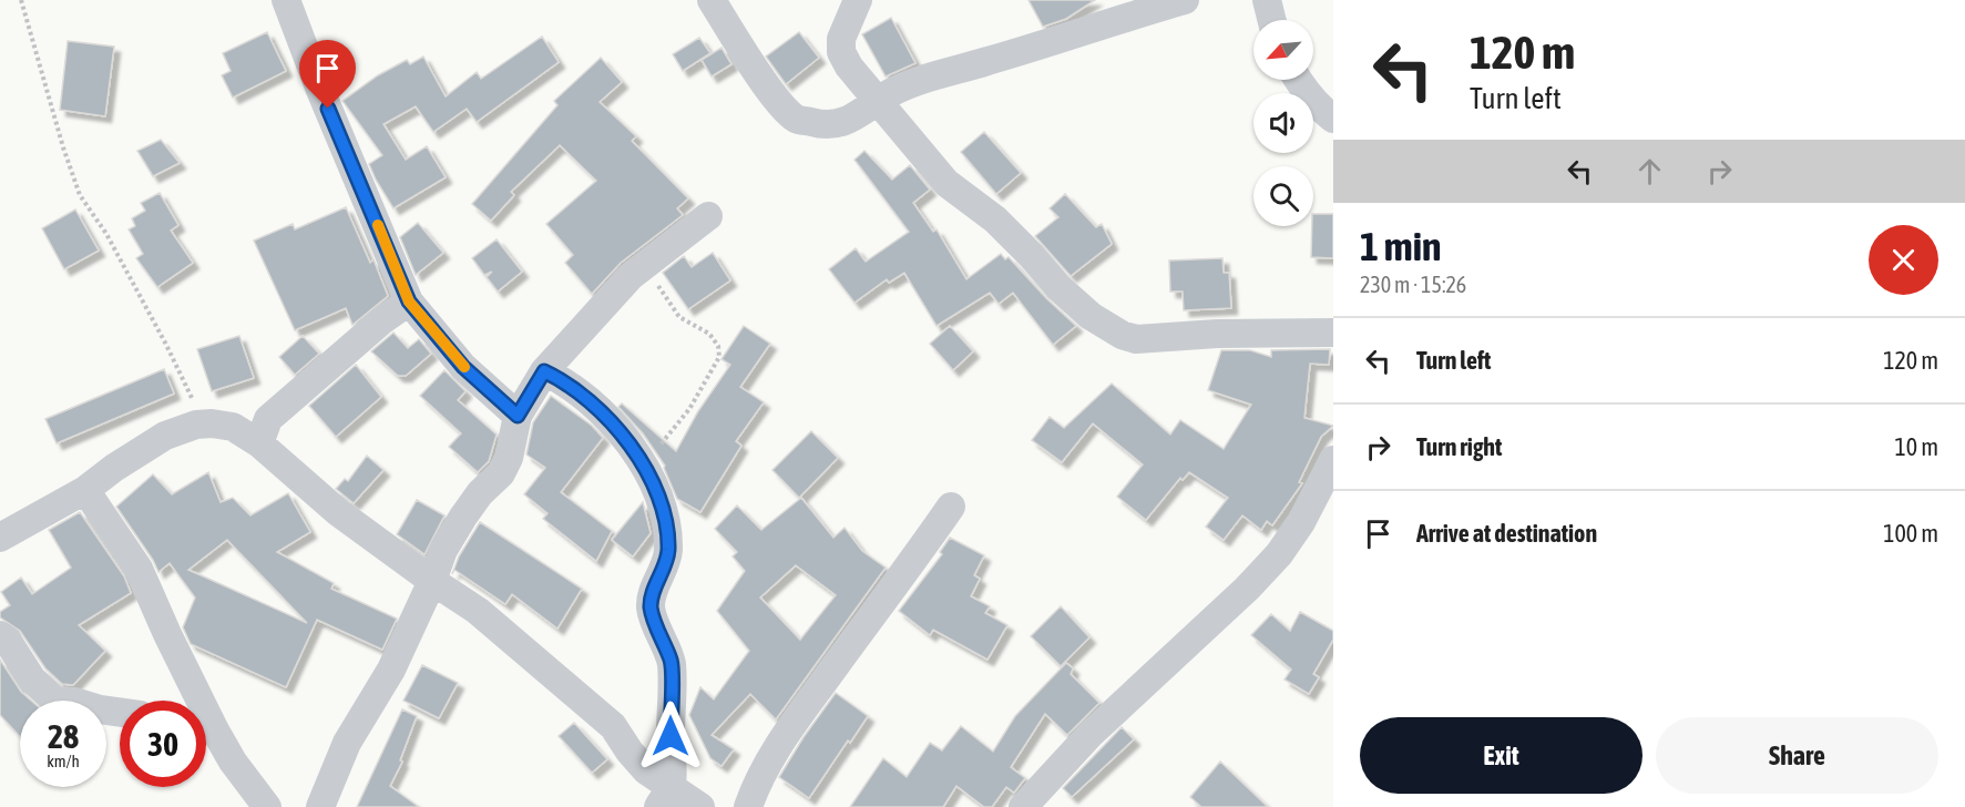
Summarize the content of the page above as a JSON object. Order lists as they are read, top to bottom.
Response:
{
  "north": "bottom left",
  "page": {
    "turn": ["120 m", "Turn left"],
    "heading": ["1 min", "230 m · 15:26"],
    "list": [
      {
        "name": "Turn left",
        "value": "120 m"
      },
      {
        "name": "Turn right",
        "value": "10 m"
      },
      {
        "name": "Arrive at destination",
        "value": "100 m"
      }
    ],
    "speed": "28 km/h",
    "limit": "30",
    "buttons": ["Exit", "Share"]
  }
}
